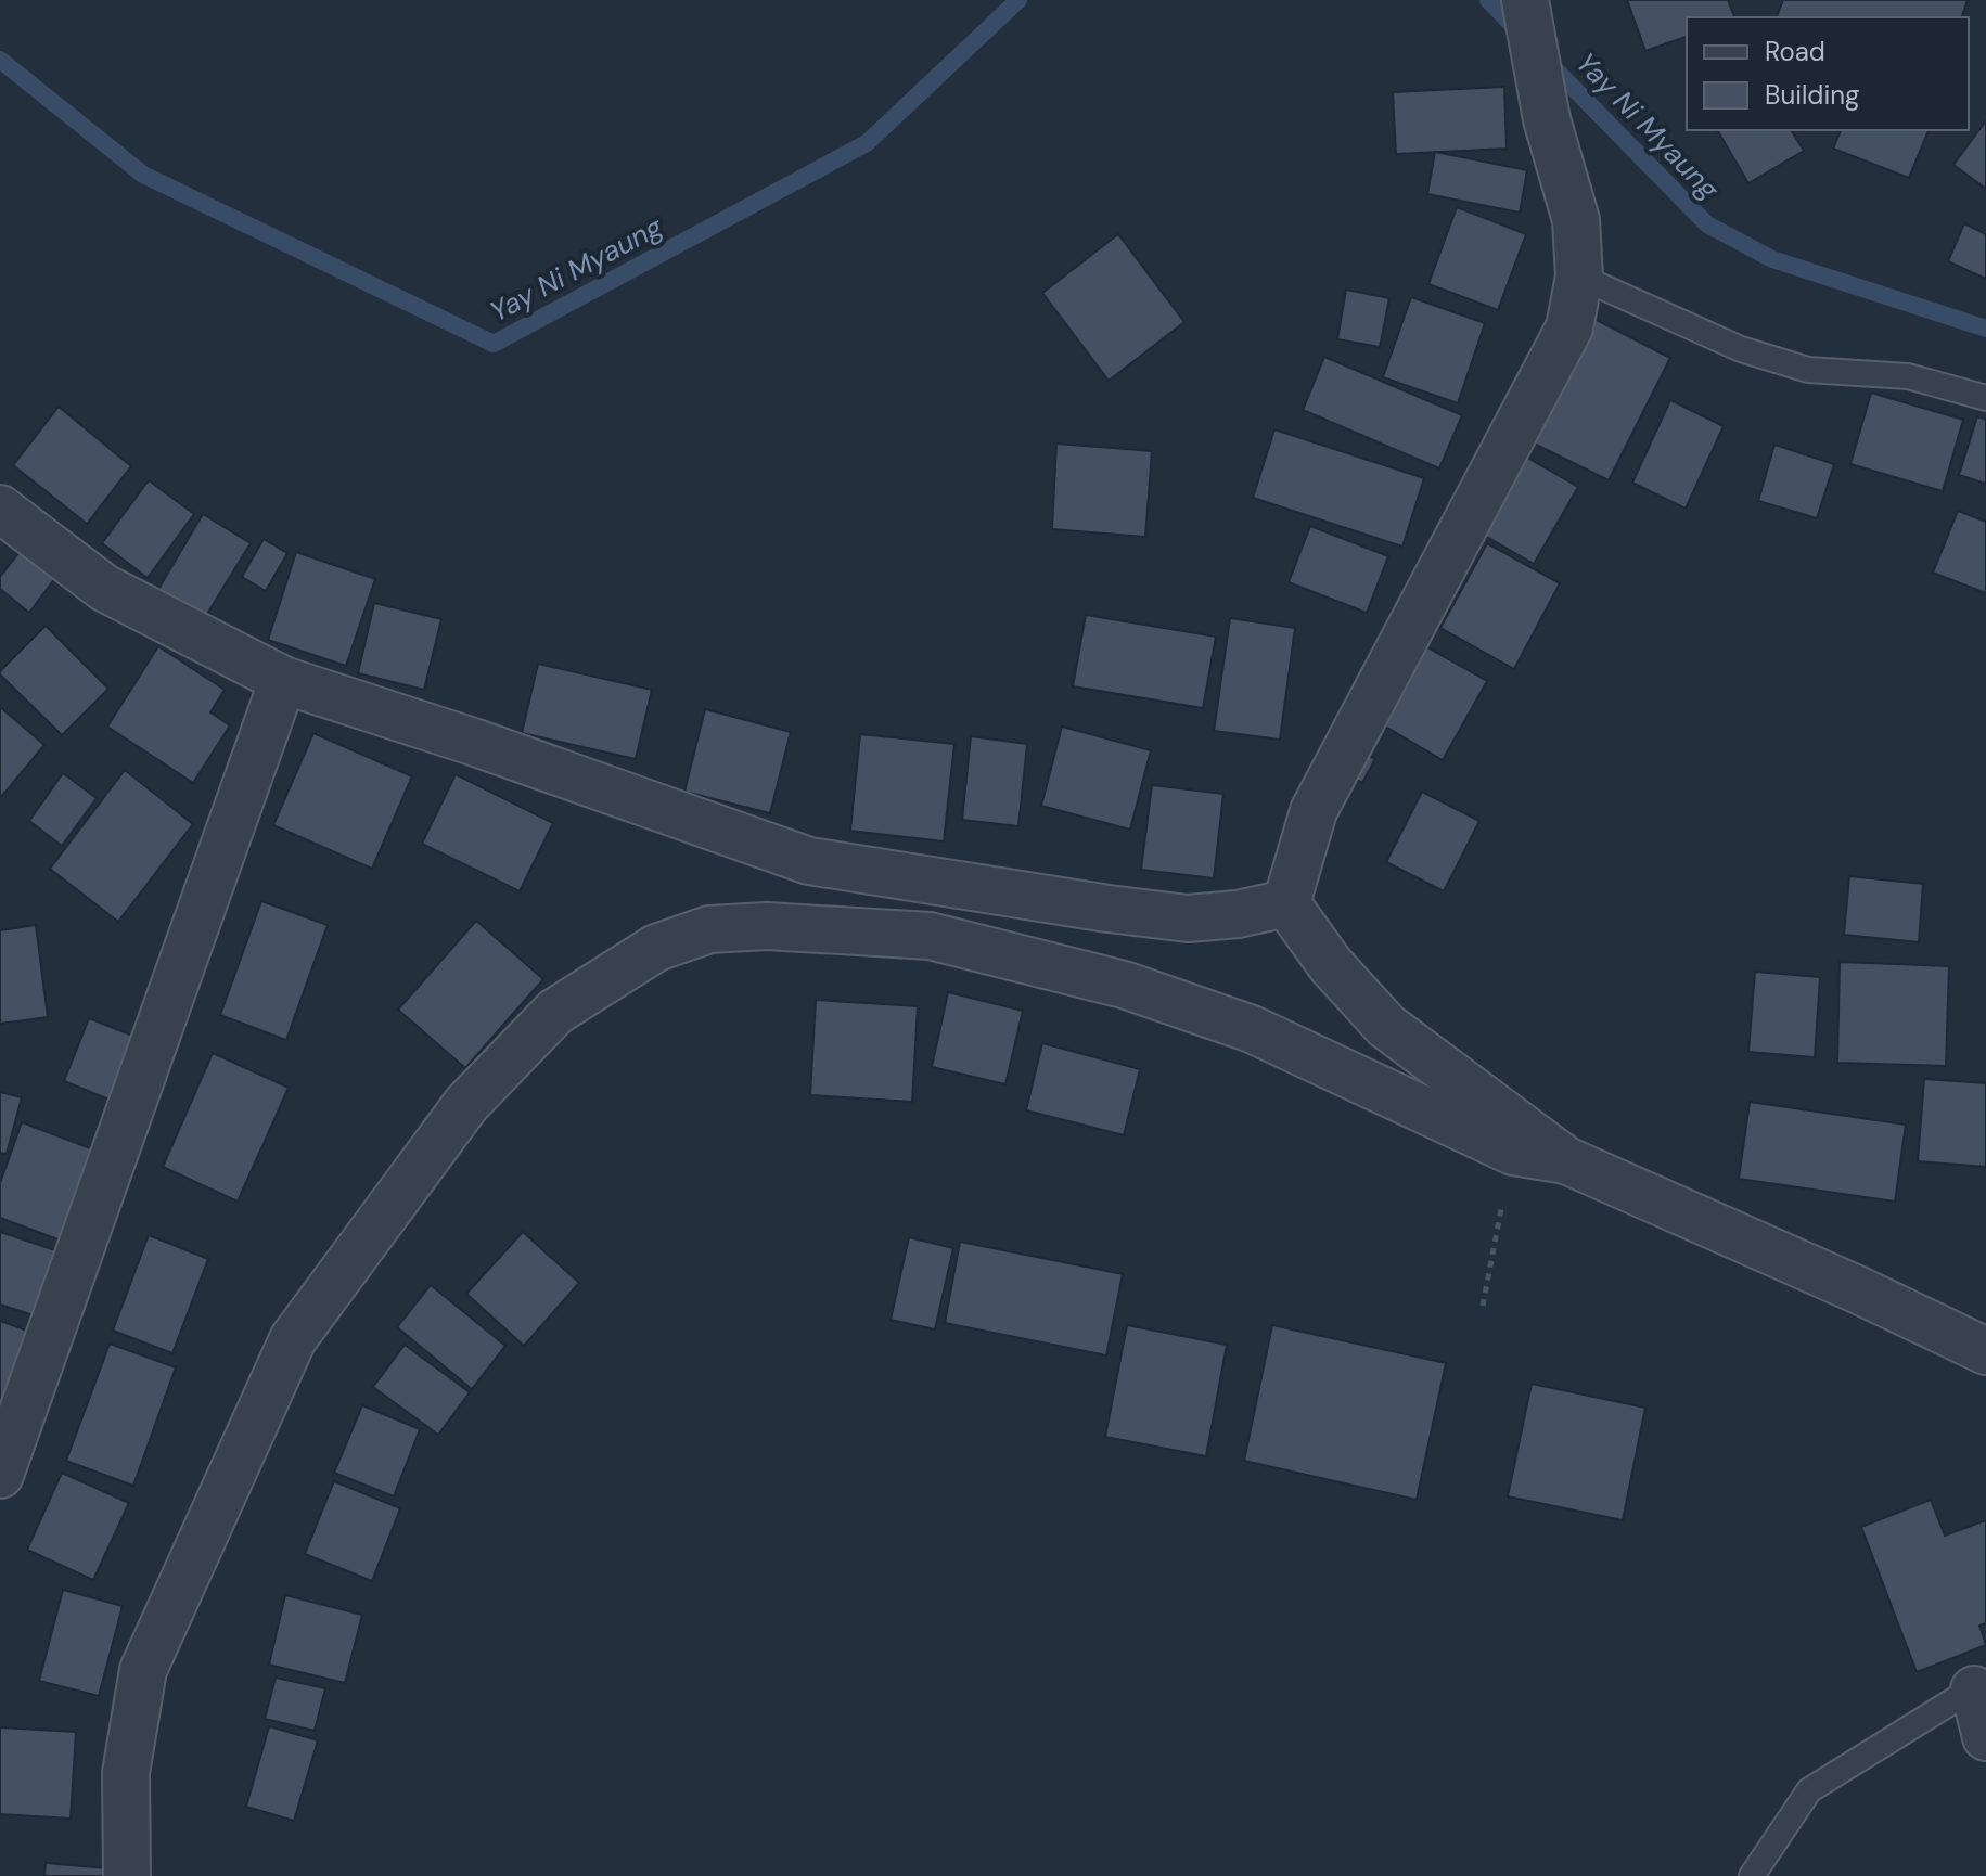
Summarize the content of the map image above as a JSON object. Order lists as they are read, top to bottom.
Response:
{
  "water": ["Yay Ni Myaung"],
  "legend": ["Road", "Building"]
}
